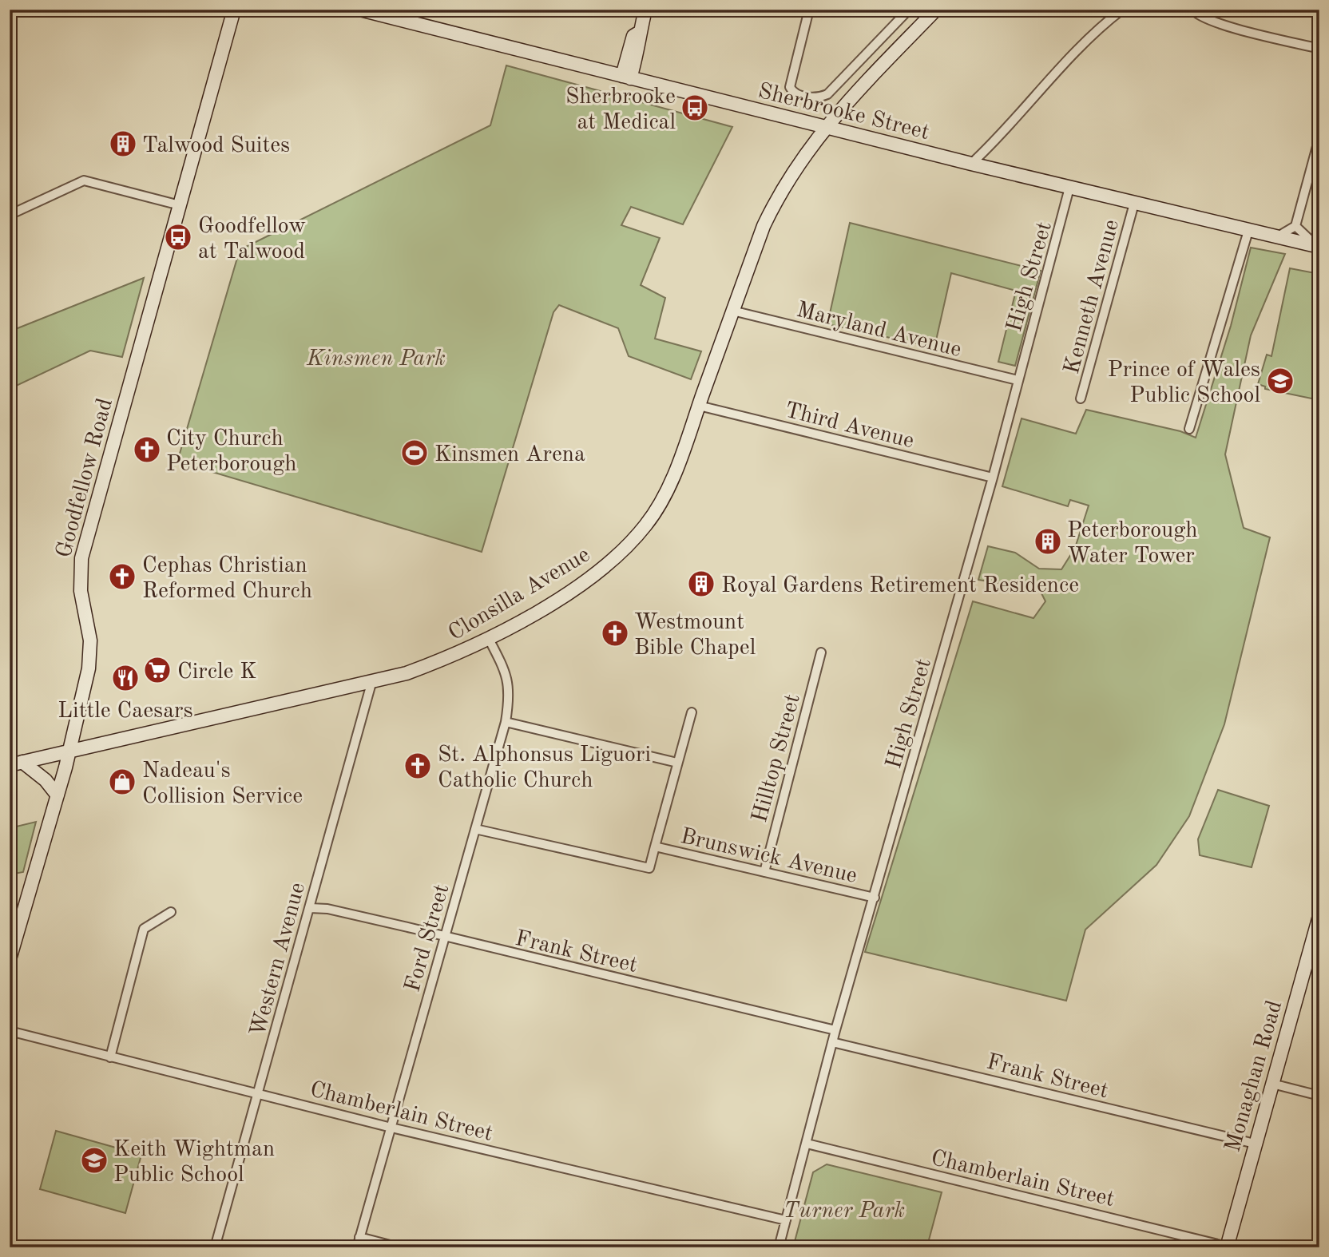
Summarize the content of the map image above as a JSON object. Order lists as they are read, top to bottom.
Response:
{
  "streets": {
    "main road": [
      "Sherbrooke Street",
      "Goodfellow Road",
      "Clonsilla Avenue",
      "Monaghan Road"
    ],
    "street": [
      "High Street",
      "Kenneth Avenue",
      "Maryland Avenue",
      "Third Avenue",
      "Hilltop Street",
      "Brunswick Avenue",
      "Ford Street",
      "Frank Street",
      "Western Avenue",
      "Chamberlain Street"
    ]
  },
  "crossings": [
    ["Sherbrooke Street", "High Street"],
    ["Sherbrooke Street", "Kenneth Avenue"],
    ["Sherbrooke Street", "Clonsilla Avenue"],
    ["High Street", "Maryland Avenue"],
    ["High Street", "Third Avenue"],
    ["High Street", "Brunswick Avenue"],
    ["High Street", "Frank Street"],
    ["High Street", "Chamberlain Street"],
    ["Maryland Avenue", "Clonsilla Avenue"],
    ["Third Avenue", "Clonsilla Avenue"],
    ["Goodfellow Road", "Clonsilla Avenue"],
    ["Clonsilla Avenue", "Ford Street"],
    ["Clonsilla Avenue", "Western Avenue"],
    ["Hilltop Street", "Brunswick Avenue"],
    ["Brunswick Avenue", "Ford Street"],
    ["Ford Street", "Frank Street"],
    ["Ford Street", "Chamberlain Street"],
    ["Frank Street", "Western Avenue"],
    ["Frank Street", "Monaghan Road"],
    ["Western Avenue", "Chamberlain Street"],
    ["Monaghan Road", "Chamberlain Street"]
  ],
  "parks": ["Kinsmen Park", "Turner Park"],
  "places": {
    "bus stop": ["Sherbrooke at Medical", "Goodfellow at Talwood"],
    "building": ["Talwood Suites", "Peterborough Water Tower", "Royal Gardens Retirement Residence"],
    "school or university": ["Prince of Wales Public School", "Keith Wightman Public School"],
    "church": [
      "City Church Peterborough",
      "Cephas Christian Reformed Church",
      "Westmount Bible Chapel",
      "St. Alphonsus Liguori Catholic Church"
    ],
    "sports": ["Kinsmen Arena"],
    "supermarket": ["Circle K"],
    "restaurant": ["Little Caesars"],
    "shop": ["Nadeau's Collision Service"]
  }
}
